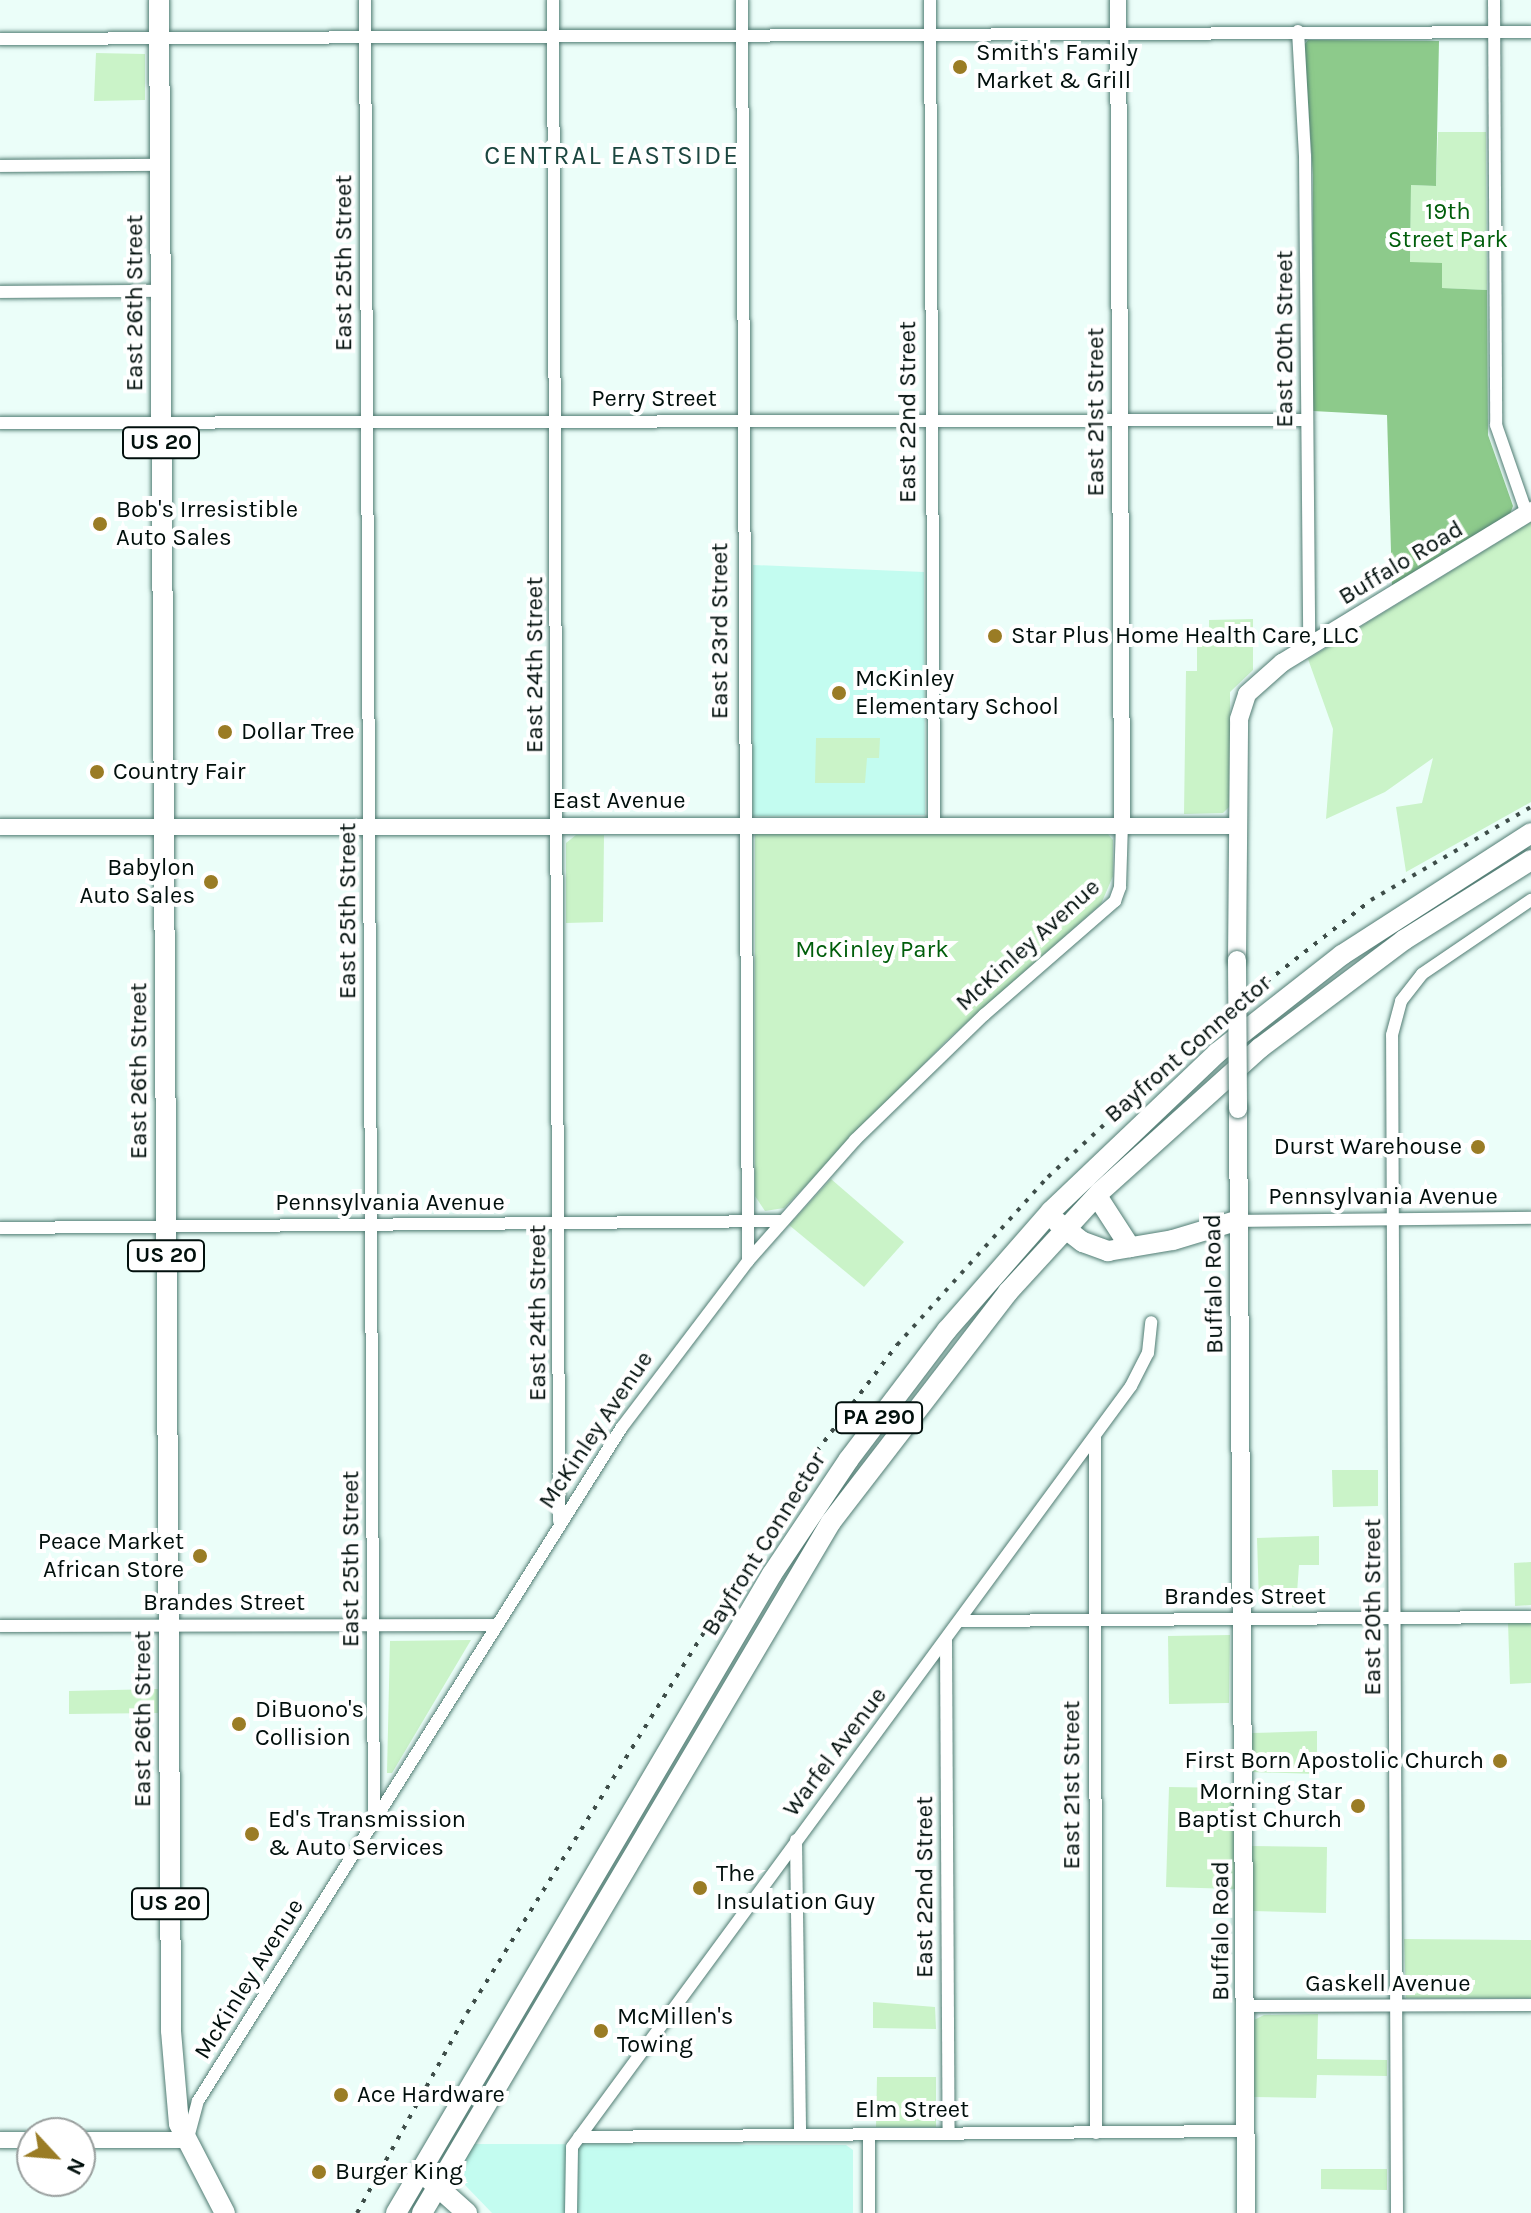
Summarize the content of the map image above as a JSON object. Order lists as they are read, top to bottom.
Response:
{
  "streets": {
    "main road": [
      "East 26th Street",
      "US 20",
      "Buffalo Road",
      "Bayfront Connector",
      "PA 290"
    ],
    "street": [
      "East 25th Street",
      "East 20th Street",
      "Perry Street",
      "East 22nd Street",
      "East 21st Street",
      "East 23rd Street",
      "East 24th Street",
      "East Avenue",
      "McKinley Avenue",
      "Pennsylvania Avenue",
      "Brandes Street",
      "Warfel Avenue",
      "Gaskell Avenue",
      "Elm Street"
    ]
  },
  "crossings": [
    ["East 25th Street", "Perry Street"],
    ["East 25th Street", "East Avenue"],
    ["East 25th Street", "McKinley Avenue"],
    ["East 25th Street", "Pennsylvania Avenue"],
    ["East 25th Street", "Brandes Street"],
    ["East 26th Street", "Perry Street"],
    ["East 26th Street", "US 20"],
    ["East 26th Street", "East Avenue"],
    ["East 26th Street", "McKinley Avenue"],
    ["East 26th Street", "Pennsylvania Avenue"],
    ["East 26th Street", "Brandes Street"],
    ["East 20th Street", "Perry Street"],
    ["East 20th Street", "Buffalo Road"],
    ["East 20th Street", "Pennsylvania Avenue"],
    ["East 20th Street", "Brandes Street"],
    ["East 20th Street", "Gaskell Avenue"],
    ["Perry Street", "East 22nd Street"],
    ["Perry Street", "East 21st Street"],
    ["Perry Street", "East 23rd Street"],
    ["Perry Street", "East 24th Street"],
    ["East 22nd Street", "East Avenue"],
    ["East 22nd Street", "Warfel Avenue"],
    ["East 22nd Street", "Elm Street"],
    ["East 21st Street", "East Avenue"],
    ["East 21st Street", "McKinley Avenue"],
    ["East 21st Street", "Brandes Street"],
    ["East 21st Street", "Warfel Avenue"],
    ["East 21st Street", "Elm Street"],
    ["US 20", "McKinley Avenue"],
    ["Buffalo Road", "East Avenue"],
    ["Buffalo Road", "Pennsylvania Avenue"],
    ["Buffalo Road", "Brandes Street"],
    ["Buffalo Road", "Gaskell Avenue"],
    ["Buffalo Road", "Elm Street"],
    ["East 23rd Street", "East Avenue"],
    ["East 23rd Street", "McKinley Avenue"],
    ["East 23rd Street", "Pennsylvania Avenue"],
    ["East 24th Street", "East Avenue"],
    ["East 24th Street", "McKinley Avenue"],
    ["East 24th Street", "Pennsylvania Avenue"],
    ["East Avenue", "McKinley Avenue"],
    ["McKinley Avenue", "Pennsylvania Avenue"],
    ["McKinley Avenue", "Brandes Street"],
    ["Brandes Street", "Warfel Avenue"],
    ["Warfel Avenue", "Elm Street"]
  ],
  "districts": ["CENTRAL EASTSIDE"],
  "parks": ["19th Street Park", "McKinley Park"],
  "places": [
    "Smith's Family Market & Grill",
    "Bob's Irresistible Auto Sales",
    "Star Plus Home Health Care, LLC",
    "McKinley Elementary School",
    "Dollar Tree",
    "Country Fair",
    "Babylon Auto Sales",
    "Durst Warehouse",
    "Peace Market African Store",
    "DiBuono's Collision",
    "First Born Apostolic Church",
    "Morning Star Baptist Church",
    "Ed's Transmission & Auto Services",
    "The Insulation Guy",
    "McMillen's Towing",
    "Ace Hardware",
    "Burger King"
  ],
  "north": "bottom right"
}
